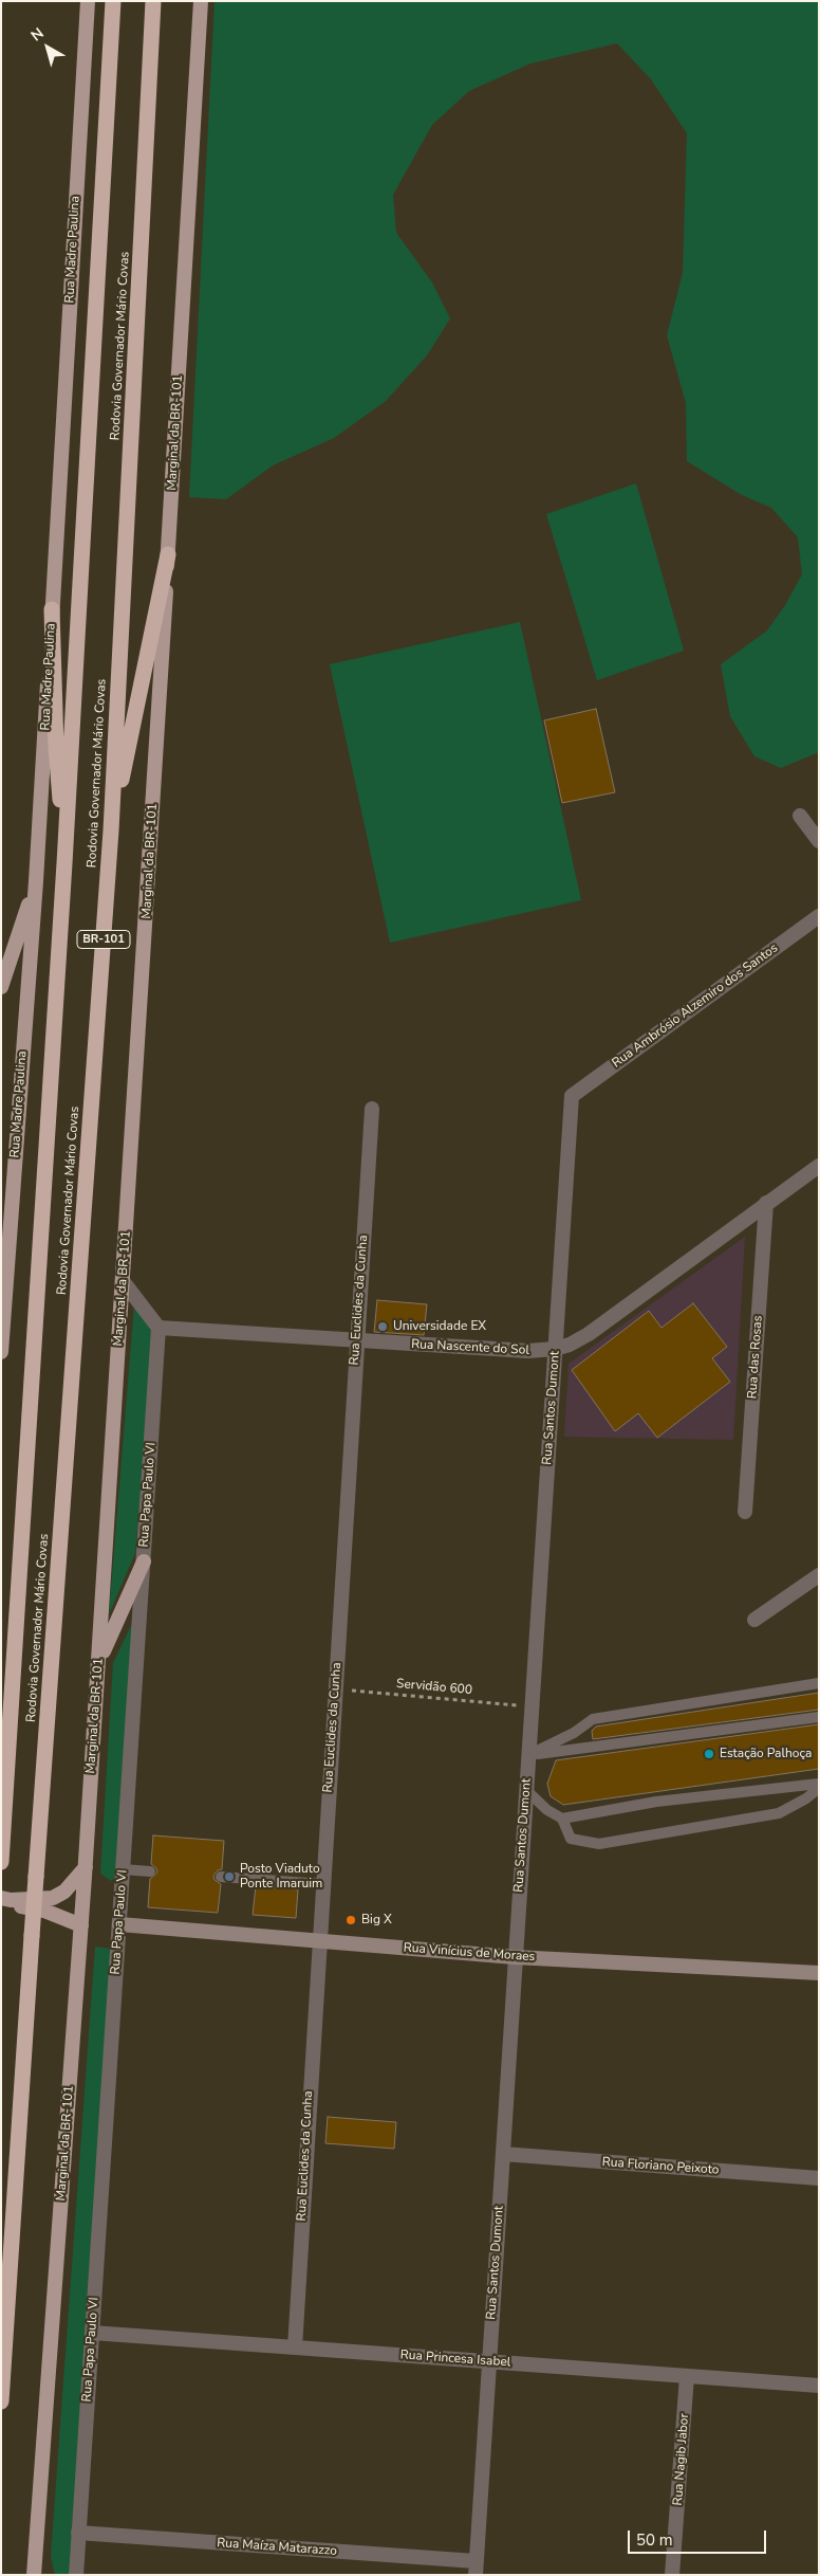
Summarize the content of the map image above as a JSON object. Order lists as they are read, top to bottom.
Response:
{
  "streets": {
    "highway": ["Rodovia Governador Mário Covas", "BR-101"],
    "main road": ["Rua Madre Paulina", "Marginal da BR-101", "Rua Vinícius de Moraes"],
    "street": [
      "Rua Ambrósio Alzemiro dos Santos",
      "Rua Euclides da Cunha",
      "Rua Nascente do Sol",
      "Rua das Rosas",
      "Rua Santos Dumont",
      "Rua Papa Paulo VI",
      "Rua Floriano Peixoto",
      "Rua Princesa Isabel",
      "Rua Nagib Jabor",
      "Rua Maíza Matarazzo"
    ],
    "path": ["Servidão 600"]
  },
  "crossings": [
    ["Rua Ambrósio Alzemiro dos Santos", "Rua Santos Dumont"],
    ["Rua Euclides da Cunha", "Rua Nascente do Sol"],
    ["Rua Euclides da Cunha", "Servidão 600"],
    ["Rua Euclides da Cunha", "Rua Vinícius de Moraes"],
    ["Rua Euclides da Cunha", "Rua Princesa Isabel"],
    ["Rua Nascente do Sol", "Rua das Rosas"],
    ["Rua Nascente do Sol", "Rua Santos Dumont"],
    ["Rua Nascente do Sol", "Rua Papa Paulo VI"],
    ["Rua Santos Dumont", "Servidão 600"],
    ["Rua Santos Dumont", "Rua Vinícius de Moraes"],
    ["Rua Santos Dumont", "Rua Floriano Peixoto"],
    ["Rua Santos Dumont", "Rua Princesa Isabel"],
    ["Rua Santos Dumont", "Rua Maíza Matarazzo"],
    ["Rua Papa Paulo VI", "Rua Vinícius de Moraes"],
    ["Rua Papa Paulo VI", "Rua Princesa Isabel"],
    ["Rua Papa Paulo VI", "Rua Maíza Matarazzo"],
    ["Rua Princesa Isabel", "Rua Nagib Jabor"]
  ],
  "places": [
    "Universidade EX",
    "Estação Palhoça",
    "Posto Viaduto Ponte Imaruim",
    "Big X"
  ],
  "scale_bar": "50 m",
  "north": "top left"
}
